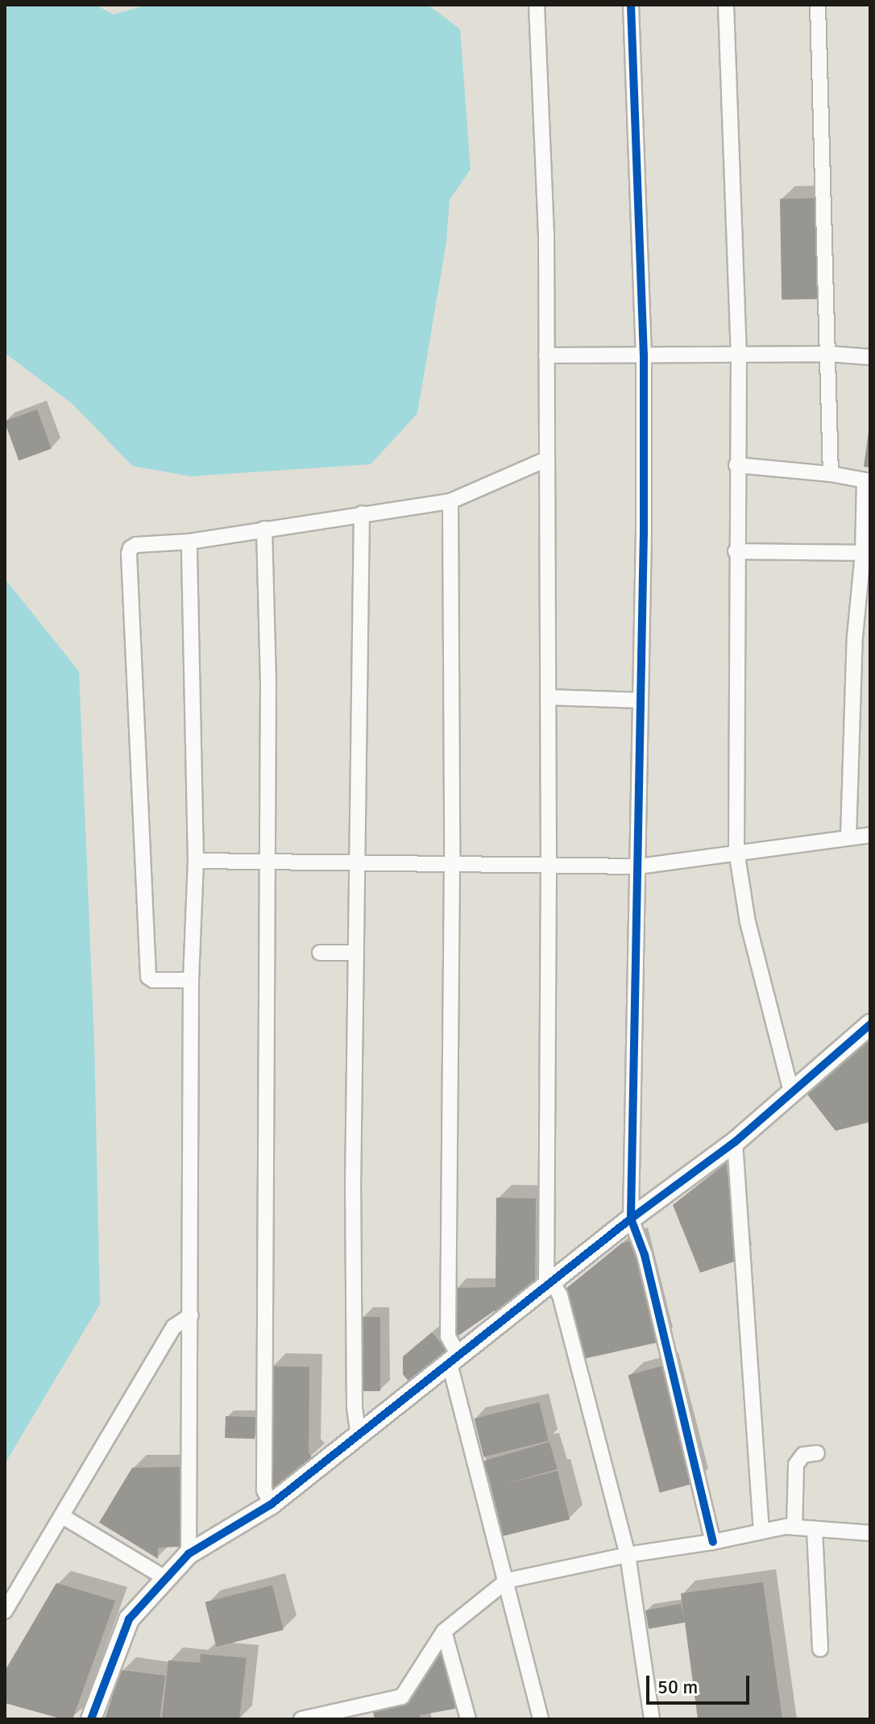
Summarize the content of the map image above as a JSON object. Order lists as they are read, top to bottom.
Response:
{
  "scale_bar": "50 m"
}
